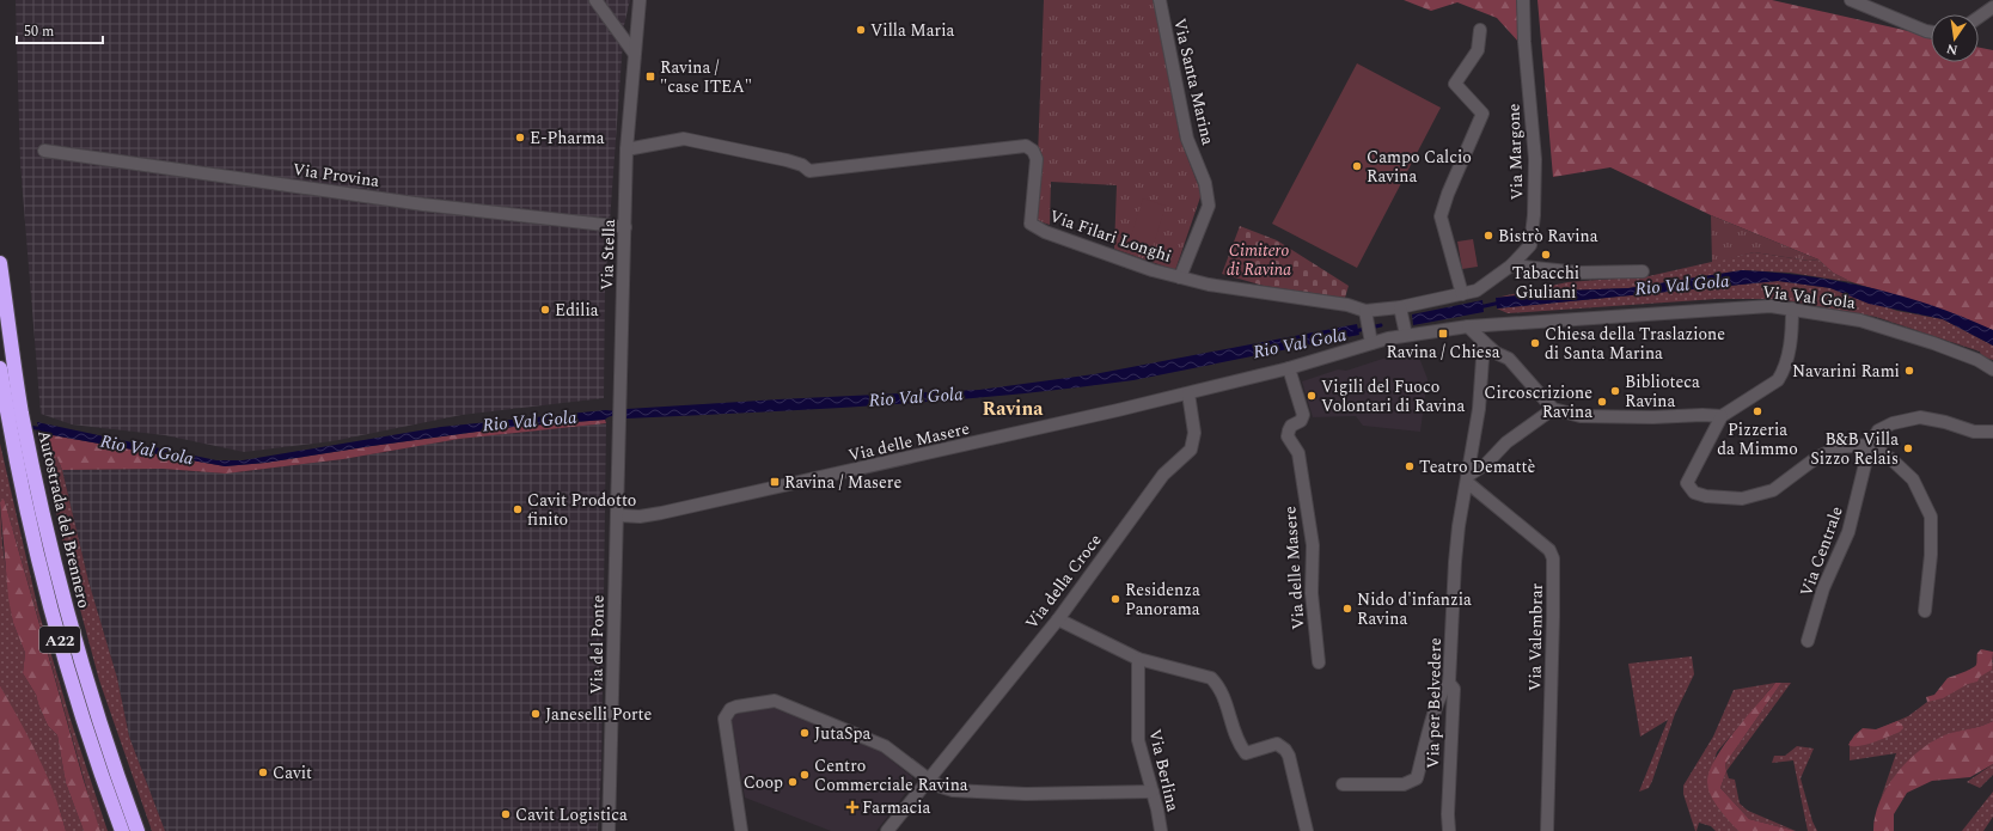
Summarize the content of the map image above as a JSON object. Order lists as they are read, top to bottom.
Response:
{
  "streets": {
    "highway": ["Autostrada del Brennero", "A22"],
    "street": [
      "Via Santa Marina",
      "Via Margone",
      "Via Provina",
      "Via Filari Longhi",
      "Via Stella",
      "Via Val Gola",
      "Via delle Masere",
      "Via Centrale",
      "Via della Croce",
      "Via Valembrar",
      "Via del Ponte",
      "Via per Belvedere",
      "Via Berlina"
    ]
  },
  "crossings": [
    ["Via Santa Marina", "Via Filari Longhi"],
    ["Via Margone", "Via Filari Longhi"],
    ["Via Provina", "Via Stella"],
    ["Via Filari Longhi", "Via Stella"],
    ["Via Filari Longhi", "Via delle Masere"],
    ["Via Stella", "Via delle Masere"],
    ["Via Stella", "Via del Ponte"],
    ["Via Val Gola", "Via delle Masere"],
    ["Via delle Masere", "Via della Croce"],
    ["Via delle Masere", "Via del Ponte"],
    ["Via Valembrar", "Via per Belvedere"]
  ],
  "districts": ["Ravina"],
  "water": ["Rio Val Gola"],
  "parks": ["Cimitero di Ravina"],
  "places": {
    "other": [
      "Villa Maria",
      "E-Pharma",
      "Campo Calcio Ravina",
      "Bistrò Ravina",
      "Tabacchi Giuliani",
      "Edilia",
      "Chiesa della Traslazione di Santa Marina",
      "Navarini Rami",
      "Biblioteca Ravina",
      "Vigili del Fuoco Volontari di Ravina",
      "Circoscrizione Ravina",
      "Pizzeria da Mimmo",
      "B&B Villa Sizzo Relais",
      "Teatro Demattè",
      "Cavit Prodotto finito",
      "Residenza Panorama",
      "Nido d'infanzia Ravina",
      "Janeselli Porte",
      "JutaSpa",
      "Cavit",
      "Centro Commerciale Ravina",
      "Coop",
      "Cavit Logistica"
    ],
    "transit": ["Ravina / \"case ITEA\"", "Ravina / Chiesa", "Ravina / Masere"],
    "health": ["Farmacia"]
  },
  "scale_bar": "50 m",
  "north": "bottom"
}
